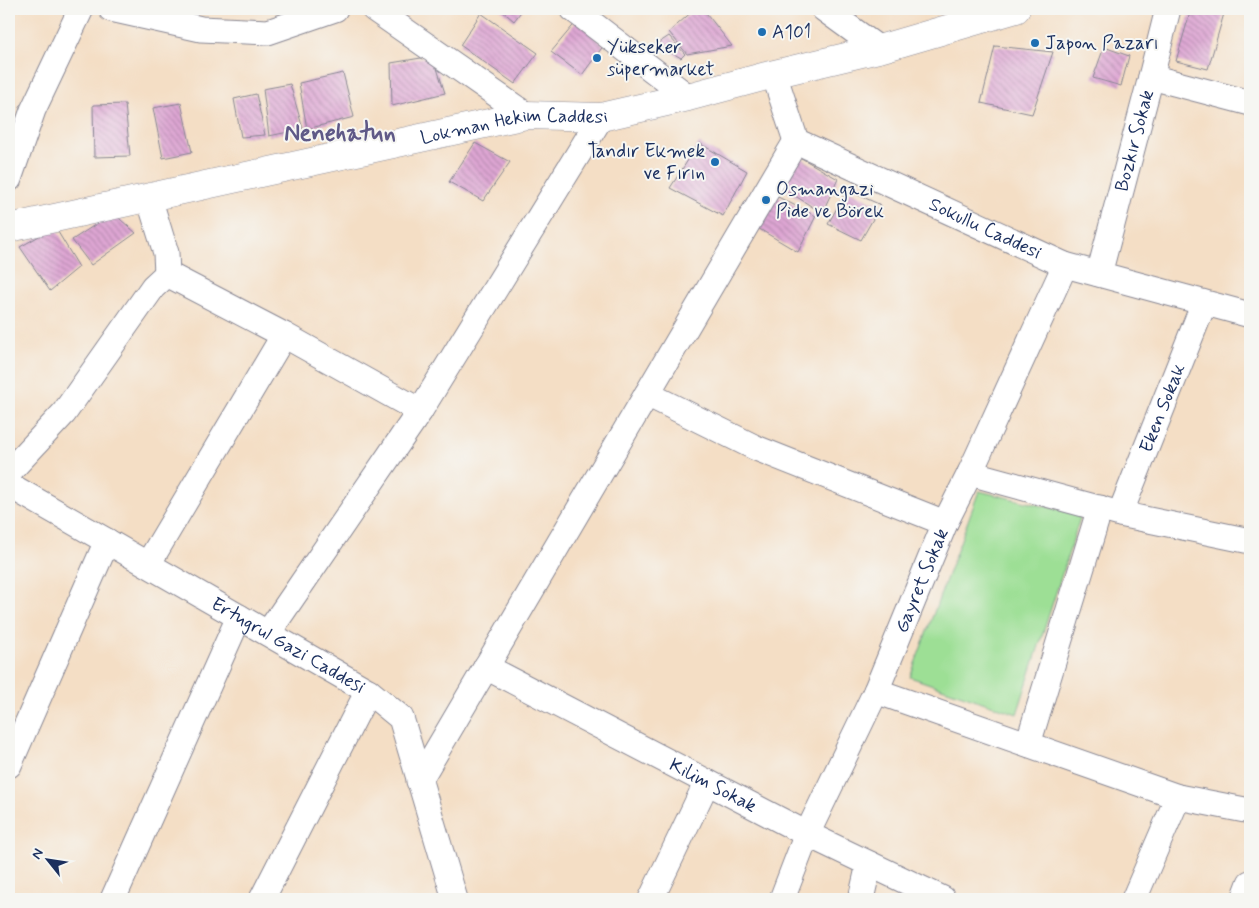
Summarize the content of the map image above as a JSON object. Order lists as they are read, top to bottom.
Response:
{
  "streets": {
    "street": [
      "Lokman Hekim Caddesi",
      "Bozkır Sokak",
      "Sokullu Caddesi",
      "Eken Sokak",
      "Gayret Sokak",
      "Ertugrul Gazi Caddesi",
      "Kilim Sokak"
    ]
  },
  "crossings": [
    ["Bozkır Sokak", "Sokullu Caddesi"],
    ["Sokullu Caddesi", "Eken Sokak"],
    ["Sokullu Caddesi", "Gayret Sokak"],
    ["Gayret Sokak", "Kilim Sokak"]
  ],
  "districts": ["Nenehatun"],
  "places": [
    "A101",
    "Japon Pazarı",
    "Yükseker süpermarket",
    "Tandır Ekmek ve Fırın",
    "Osmangazi Pide ve Börek"
  ],
  "north": "top left"
}
